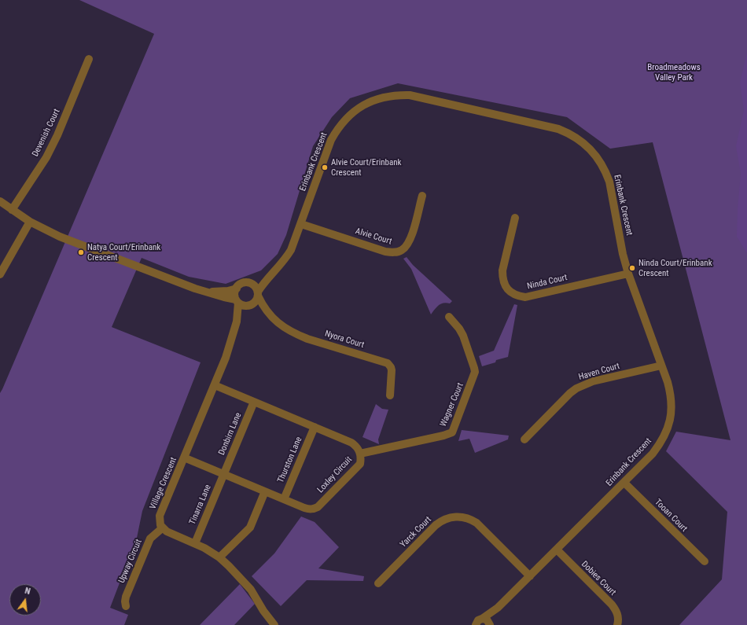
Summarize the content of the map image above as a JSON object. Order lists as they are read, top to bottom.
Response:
{
  "streets": {
    "street": [
      "Devenish Court",
      "Erinbank Crescent",
      "Alvie Court",
      "Ninda Court",
      "Nyora Court",
      "Haven Court",
      "Wagner Court",
      "Donbirn Lane",
      "Thurston Lane",
      "Loxley Circuit",
      "Village Crescent",
      "Tinarra Lane",
      "Tooan Court",
      "Yarck Court",
      "Upway Circuit",
      "Dobies Court"
    ]
  },
  "crossings": [
    ["Erinbank Crescent", "Alvie Court"],
    ["Erinbank Crescent", "Ninda Court"],
    ["Erinbank Crescent", "Nyora Court"],
    ["Erinbank Crescent", "Haven Court"],
    ["Erinbank Crescent", "Village Crescent"],
    ["Erinbank Crescent", "Tooan Court"],
    ["Erinbank Crescent", "Yarck Court"],
    ["Erinbank Crescent", "Dobies Court"],
    ["Nyora Court", "Village Crescent"],
    ["Wagner Court", "Loxley Circuit"],
    ["Donbirn Lane", "Loxley Circuit"],
    ["Donbirn Lane", "Tinarra Lane"],
    ["Thurston Lane", "Loxley Circuit"],
    ["Loxley Circuit", "Village Crescent"],
    ["Loxley Circuit", "Tinarra Lane"],
    ["Village Crescent", "Upway Circuit"]
  ],
  "parks": ["Broadmeadows Valley Park"],
  "places": ["Alvie Court/Erinbank Crescent", "Natya Court/Erinbank Crescent", "Ninda Court/Erinbank Crescent"],
  "north": "top"
}
